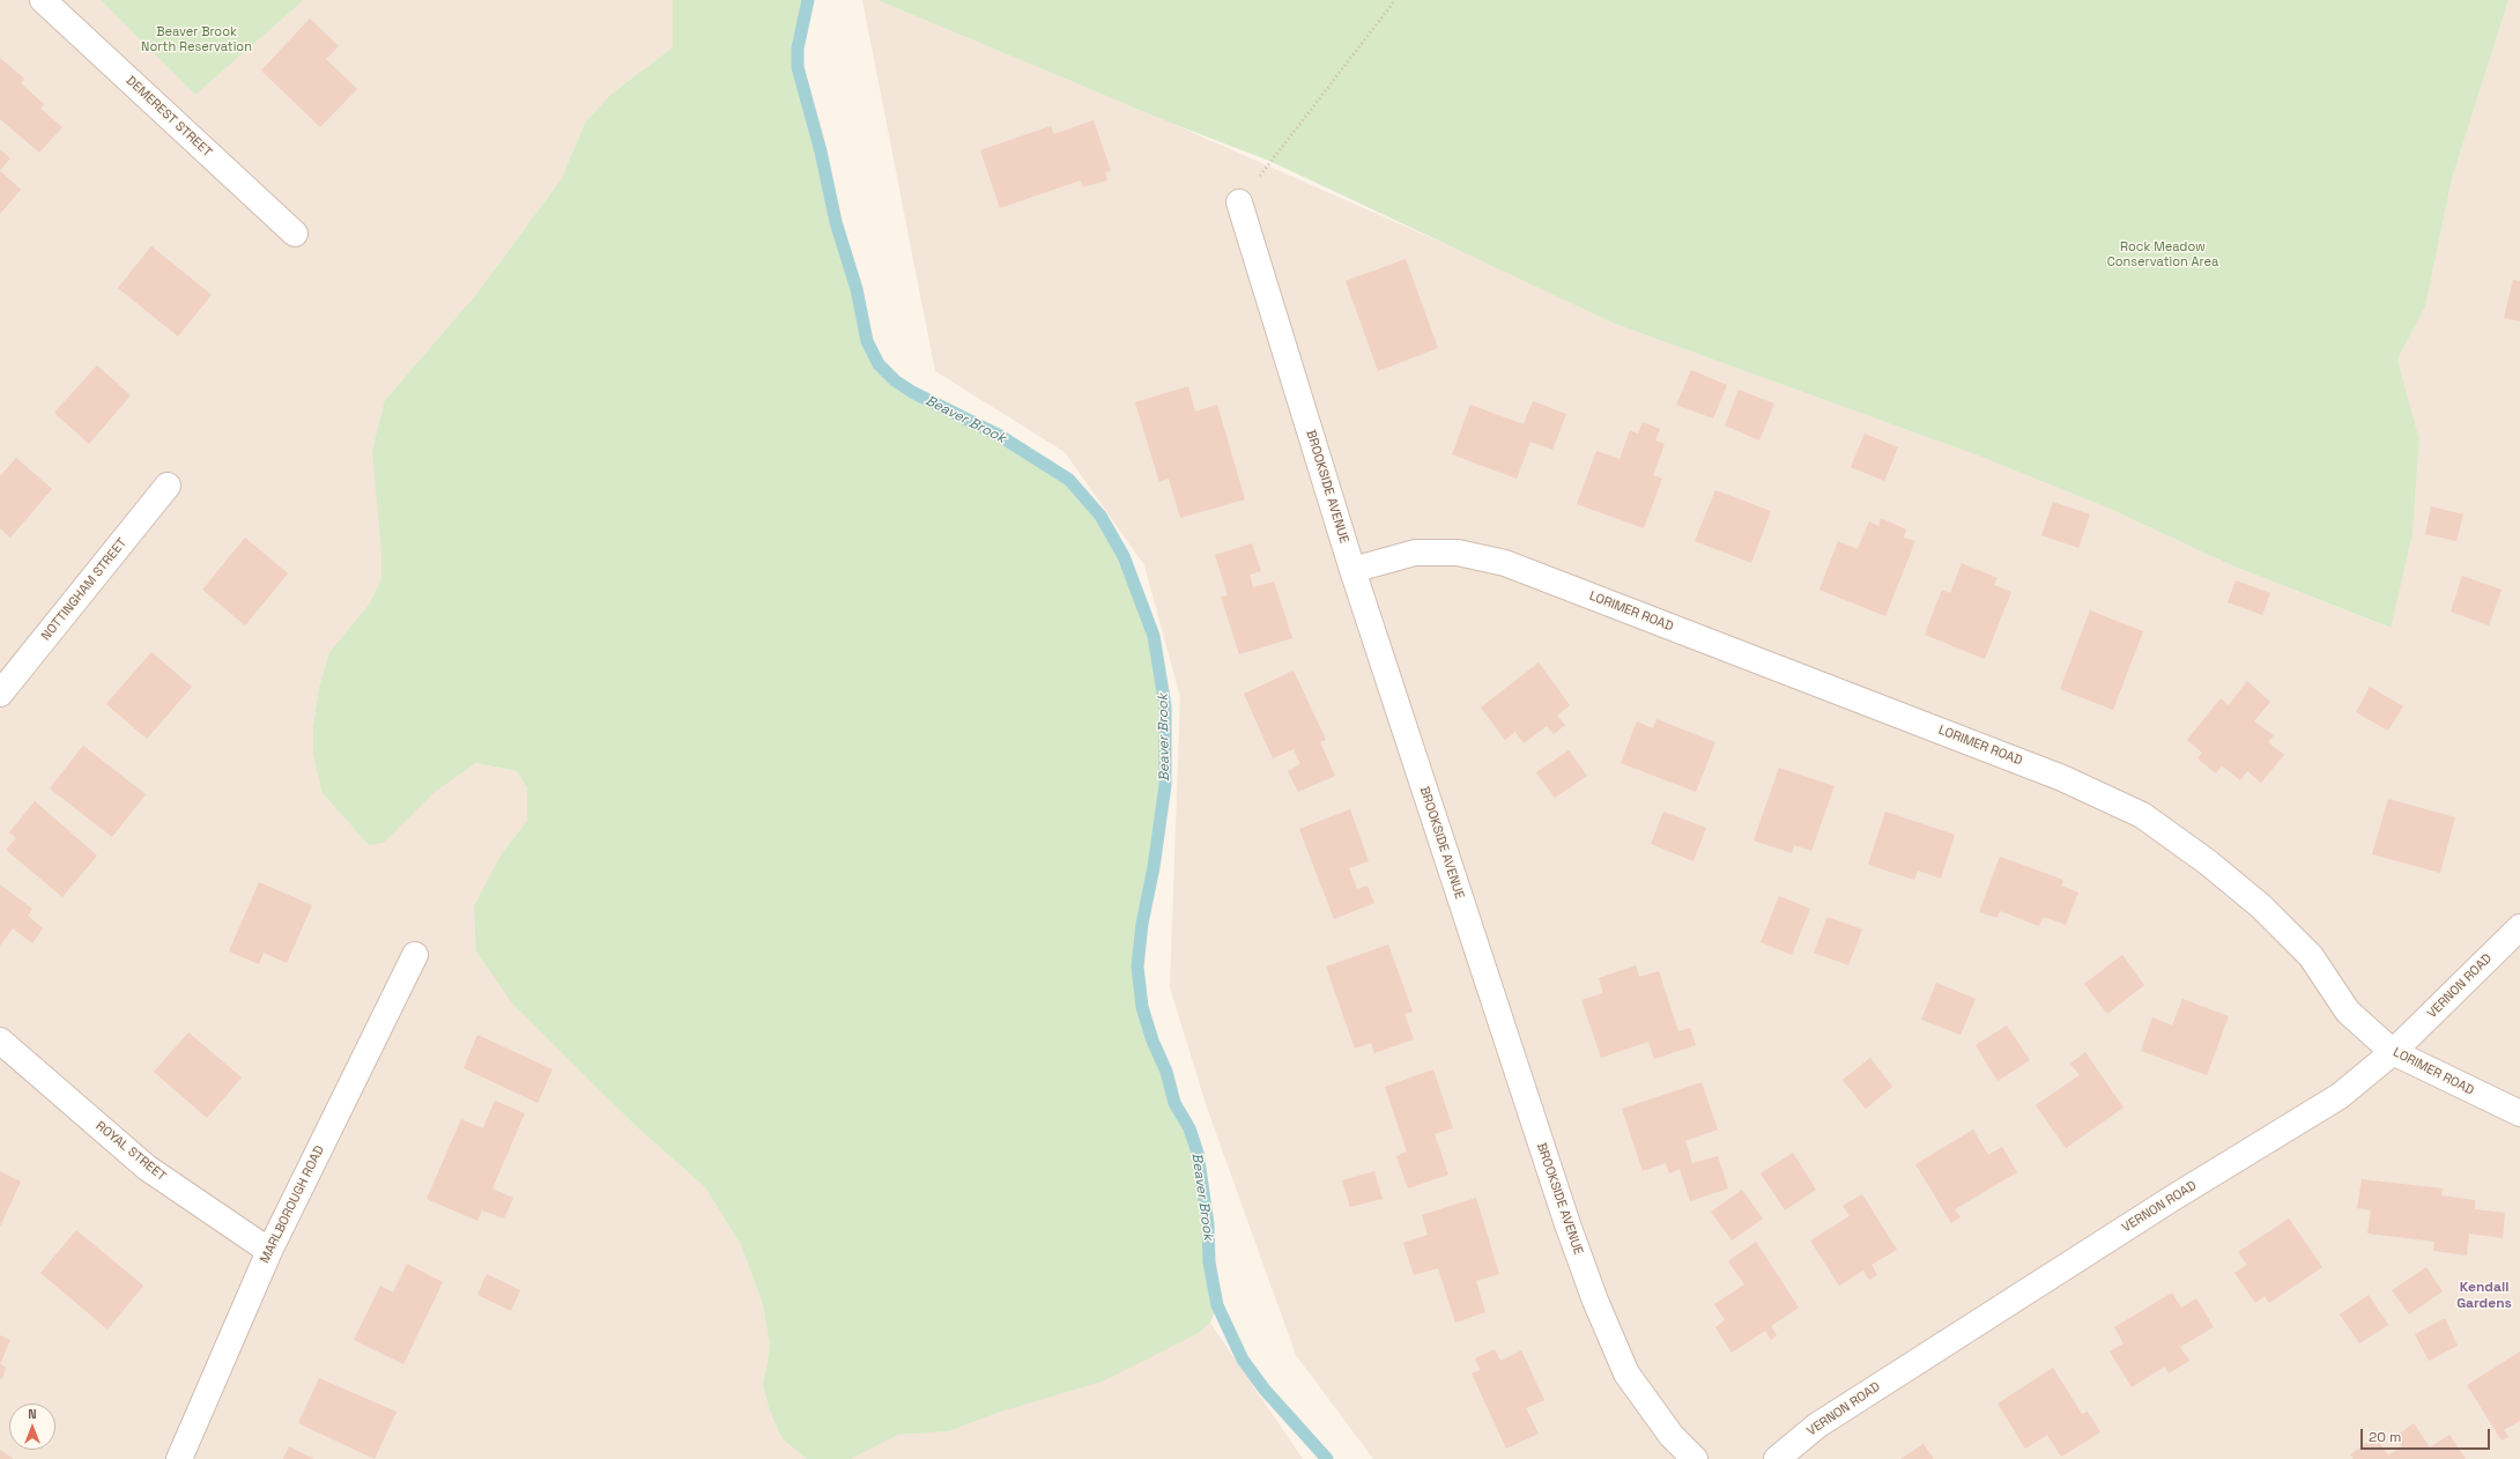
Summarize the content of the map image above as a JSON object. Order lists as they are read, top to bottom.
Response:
{
  "streets": {
    "street": [
      "DEMEREST STREET",
      "BROOKSIDE AVENUE",
      "NOTTINGHAM STREET",
      "LORIMER ROAD",
      "VERNON ROAD",
      "ROYAL STREET",
      "MARLBOROUGH ROAD"
    ]
  },
  "crossings": [
    ["BROOKSIDE AVENUE", "LORIMER ROAD"],
    ["LORIMER ROAD", "VERNON ROAD"],
    ["ROYAL STREET", "MARLBOROUGH ROAD"]
  ],
  "districts": ["Kendall Gardens"],
  "water": ["Beaver Brook"],
  "parks": ["Beaver Brook North Reservation", "Rock Meadow Conservation Area"],
  "scale_bar": "20 m",
  "north": "top"
}
